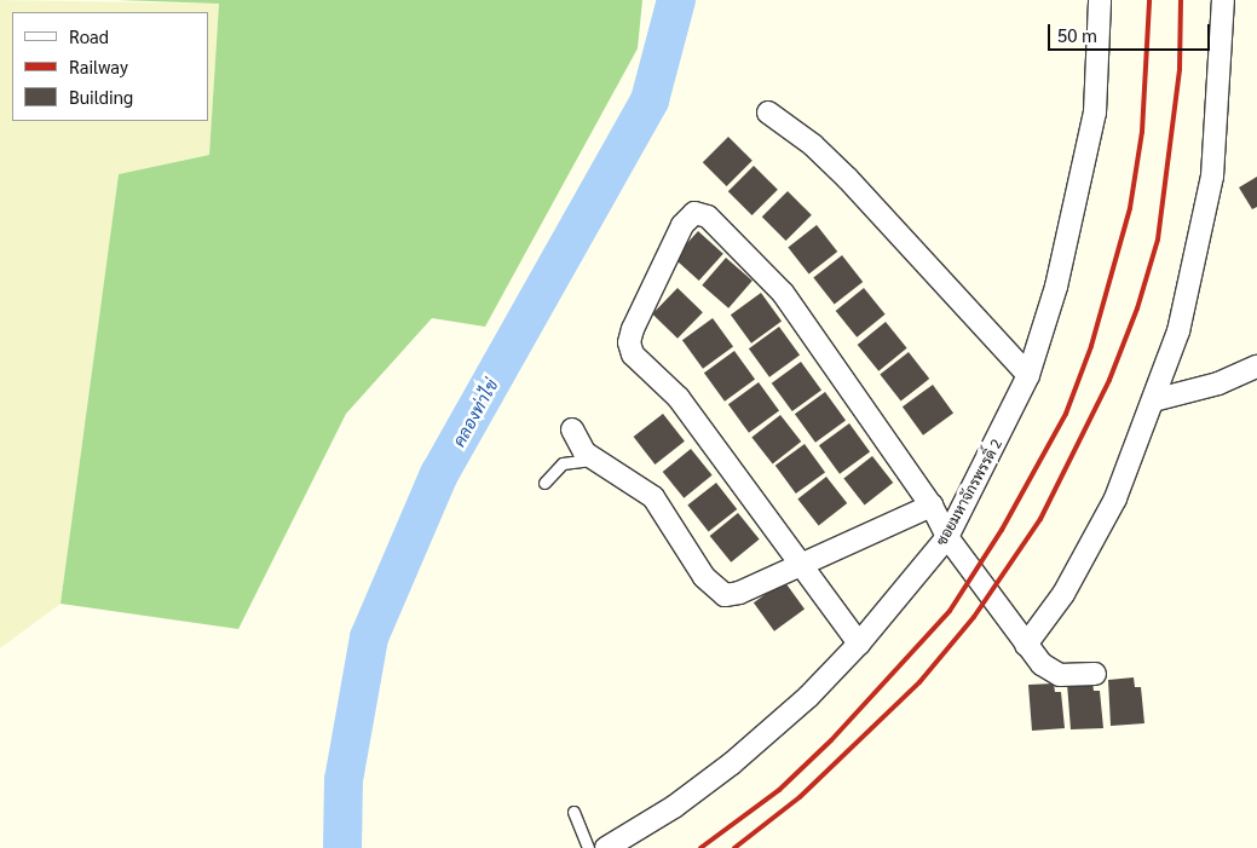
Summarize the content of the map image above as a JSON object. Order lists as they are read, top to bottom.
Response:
{
  "streets": {
    "street": ["ซอยมหาจักรพรรดิ์ 2"]
  },
  "water": ["คลองท่าไข่"],
  "legend": ["Road", "Railway", "Building"],
  "scale_bar": "50 m"
}
